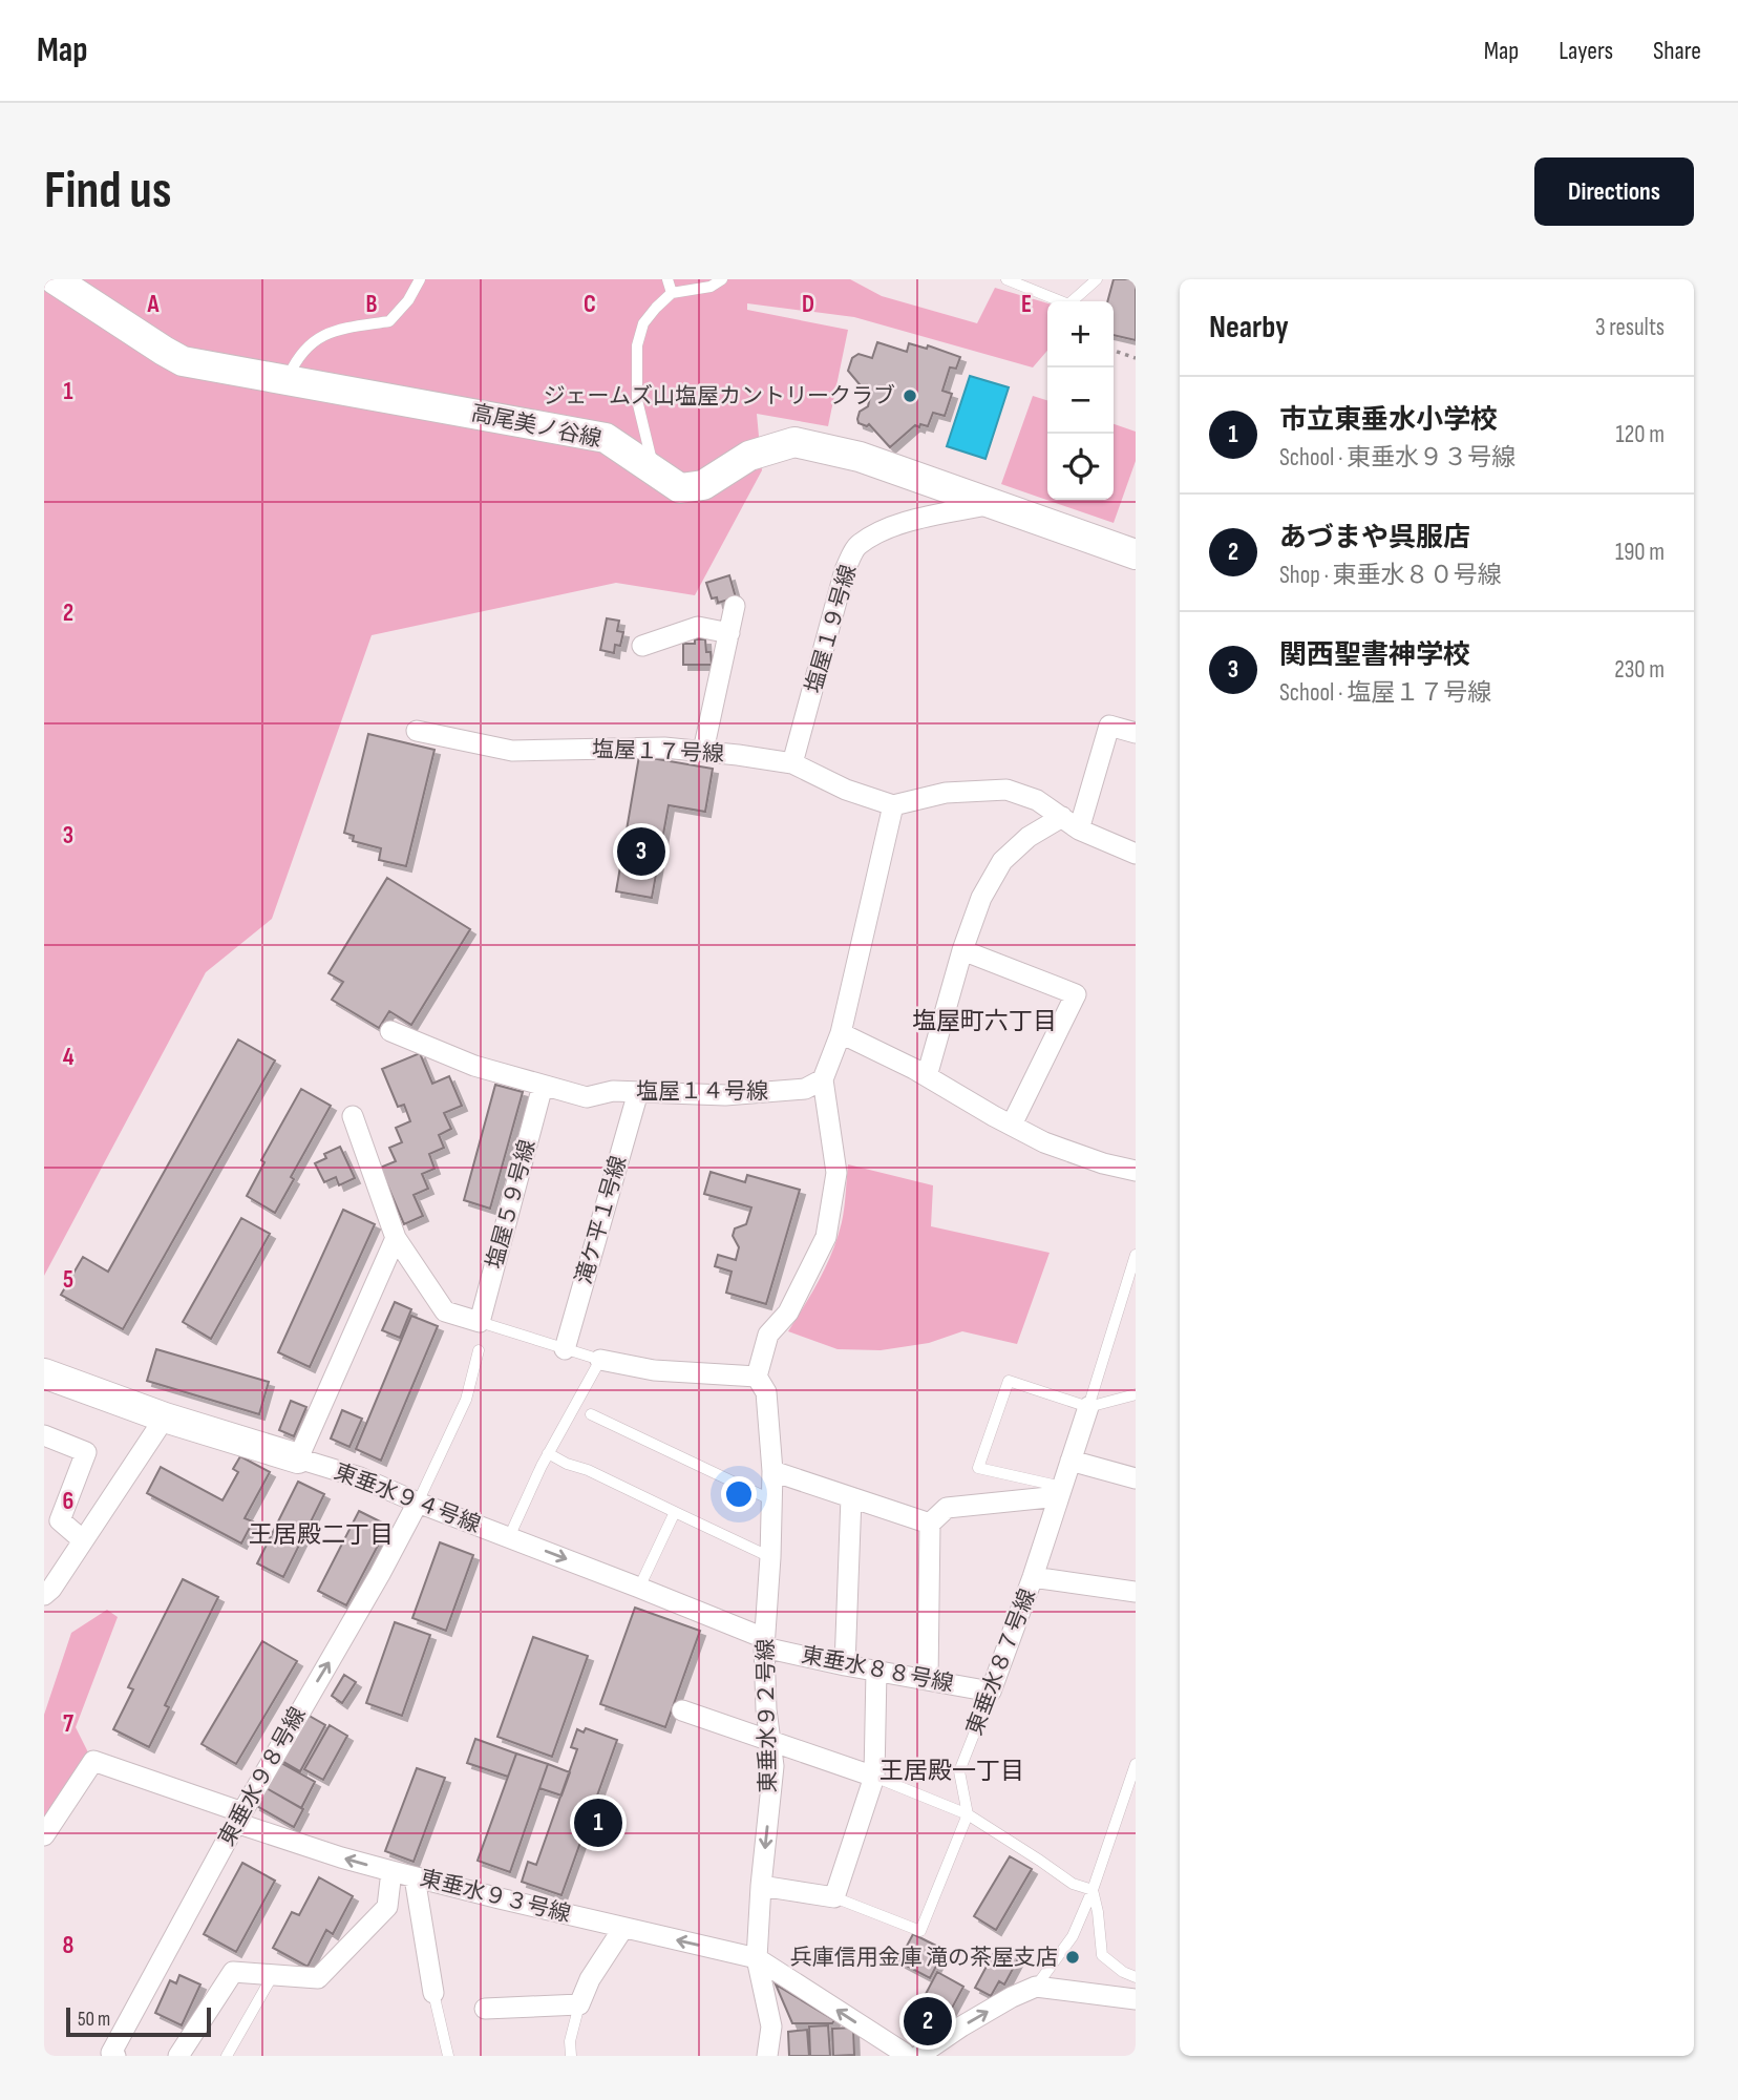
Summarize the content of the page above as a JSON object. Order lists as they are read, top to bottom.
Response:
{
  "streets": {
    "street": [
      "高尾美ノ谷線",
      "塩屋１９号線",
      "塩屋１７号線",
      "塩屋１４号線",
      "塩屋５９号線",
      "滝ケ平１号線",
      "東垂水９４号線",
      "東垂水８７号線",
      "東垂水８８号線",
      "東垂水９２号線",
      "東垂水９８号線",
      "東垂水９３号線"
    ]
  },
  "crossings": [
    ["高尾美ノ谷線", "塩屋１９号線"],
    ["塩屋１９号線", "塩屋１７号線"],
    ["塩屋１４号線", "塩屋５９号線"],
    ["塩屋１４号線", "滝ケ平１号線"],
    ["東垂水９４号線", "東垂水８８号線"],
    ["東垂水９４号線", "東垂水９２号線"],
    ["東垂水９４号線", "東垂水９８号線"],
    ["東垂水８７号線", "東垂水８８号線"],
    ["東垂水８８号線", "東垂水９２号線"],
    ["東垂水９２号線", "東垂水９３号線"],
    ["東垂水９８号線", "東垂水９３号線"]
  ],
  "one_way": ["東垂水９８号線", "東垂水９３号線"],
  "districts": ["塩屋町六丁目", "王居殿二丁目", "王居殿一丁目"],
  "places": ["ジェームズ山塩屋カントリークラブ", "兵庫信用金庫 滝の茶屋支店"],
  "scale_bar": "50 m",
  "page": {
    "header": "Map",
    "nav": ["Map", "Layers", "Share"],
    "buttons": "Directions",
    "title": "Find us",
    "heading": ["Nearby", "3 results"],
    "map_buttons": ["+", "−"],
    "list": [
      {
        "mark": "1",
        "name": "市立東垂水小学校",
        "note": "School · 東垂水９３号線",
        "value": "120 m"
      },
      {
        "mark": "2",
        "name": "あづまや呉服店",
        "note": "Shop · 東垂水８０号線",
        "value": "190 m"
      },
      {
        "mark": "3",
        "name": "関西聖書神学校",
        "note": "School · 塩屋１７号線",
        "value": "230 m"
      }
    ],
    "pins": ["3", "1", "2"],
    "scale": "50 m"
  },
  "grid": {
    "columns": [
      "A",
      "B",
      "C",
      "D",
      "E"
    ],
    "rows": [
      "1",
      "2",
      "3",
      "4",
      "5",
      "6",
      "7",
      "8"
    ]
  }
}
